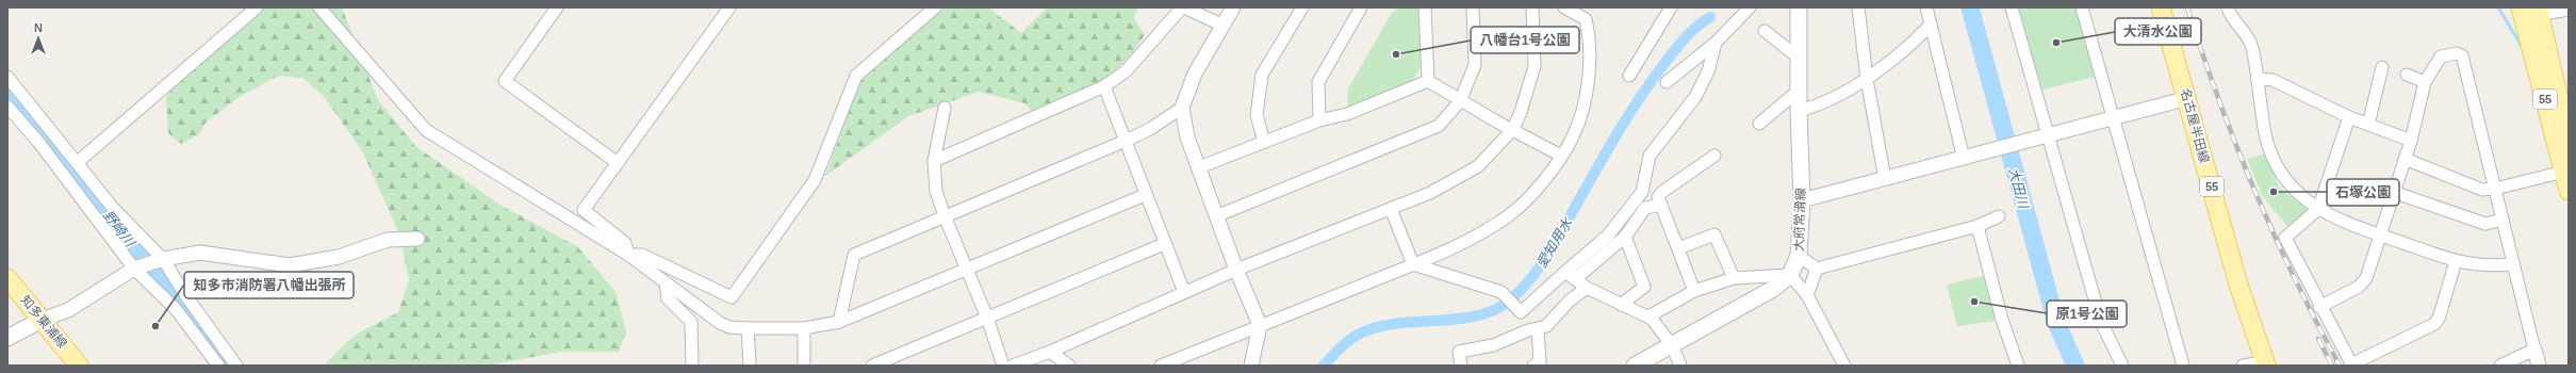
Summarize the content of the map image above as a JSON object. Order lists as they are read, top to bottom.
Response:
{
  "streets": {
    "main road": [
      "55",
      "名古屋半田線",
      "大府常滑線",
      "知多東浦線"
    ]
  },
  "water": ["大田川", "野崎川", "愛知用水"],
  "places": [
    "大清水公園",
    "八幡台1号公園",
    "石塚公園",
    "原1号公園",
    "知多市消防署八幡出張所"
  ],
  "north": "top"
}
